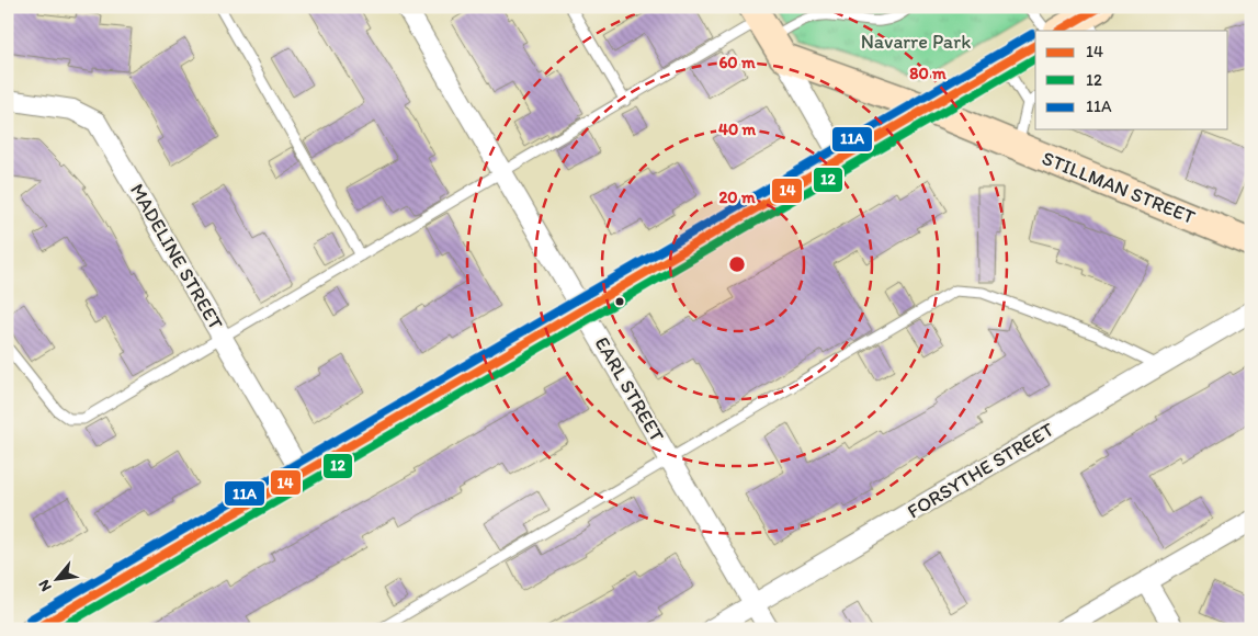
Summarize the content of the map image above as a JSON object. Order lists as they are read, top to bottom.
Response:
{
  "streets": {
    "street": [
      "STILLMAN STREET",
      "MADELINE STREET",
      "EARL STREET",
      "FORSYTHE STREET"
    ]
  },
  "crossings": [
    ["EARL STREET", "FORSYTHE STREET"]
  ],
  "parks": ["Navarre Park"],
  "lines": ["transit line 14", "transit line 11A", "transit line 12"],
  "legend": ["14", "12", "11A"],
  "north": "bottom left",
  "rings": [
    "60 m",
    "80 m",
    "40 m",
    "20 m"
  ]
}
